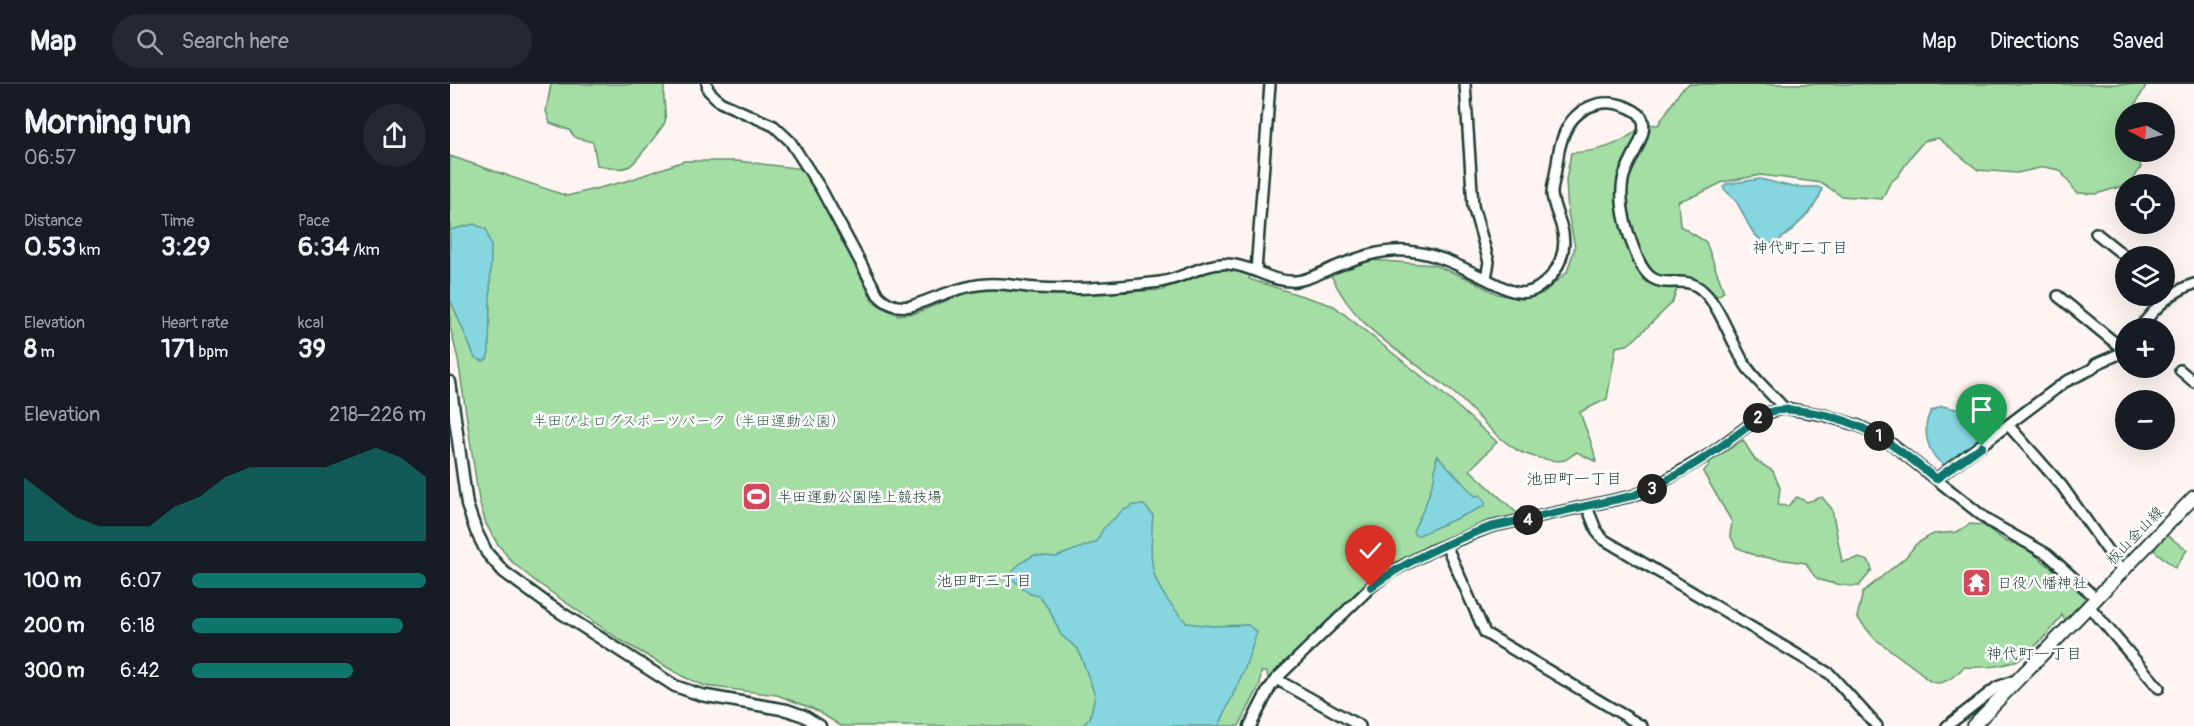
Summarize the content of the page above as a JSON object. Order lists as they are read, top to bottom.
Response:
{
  "streets": {
    "main road": ["板山金山線"]
  },
  "districts": [
    "神代町二丁目",
    "池田町一丁目",
    "池田町三丁目",
    "神代町一丁目"
  ],
  "parks": ["半田ぴよログスポーツパーク（半田運動公園）"],
  "places": {
    "sports": ["半田運動公園陸上競技場"],
    "temple": ["日役八幡神社"]
  },
  "north": "left",
  "page": {
    "header": "Map",
    "search": "Search here",
    "nav": ["Map", "Directions", "Saved"],
    "heading": ["Morning run", "06:57"],
    "map_buttons": ["+", "−"],
    "stats": [
      ["Distance", "0.53 km"],
      ["Time", "3:29"],
      ["Pace", "6:34 /km"],
      ["Elevation", "8 m"],
      ["Heart rate", "171 bpm"],
      ["kcal", "39"]
    ],
    "chart": ["Elevation", "218–226 m"],
    "pins": [
      "2",
      "1",
      "3",
      "4"
    ],
    "list": [
      {
        "name": "100 m",
        "note": "6:07"
      },
      {
        "name": "200 m",
        "note": "6:18"
      },
      {
        "name": "300 m",
        "note": "6:42"
      }
    ]
  }
}
